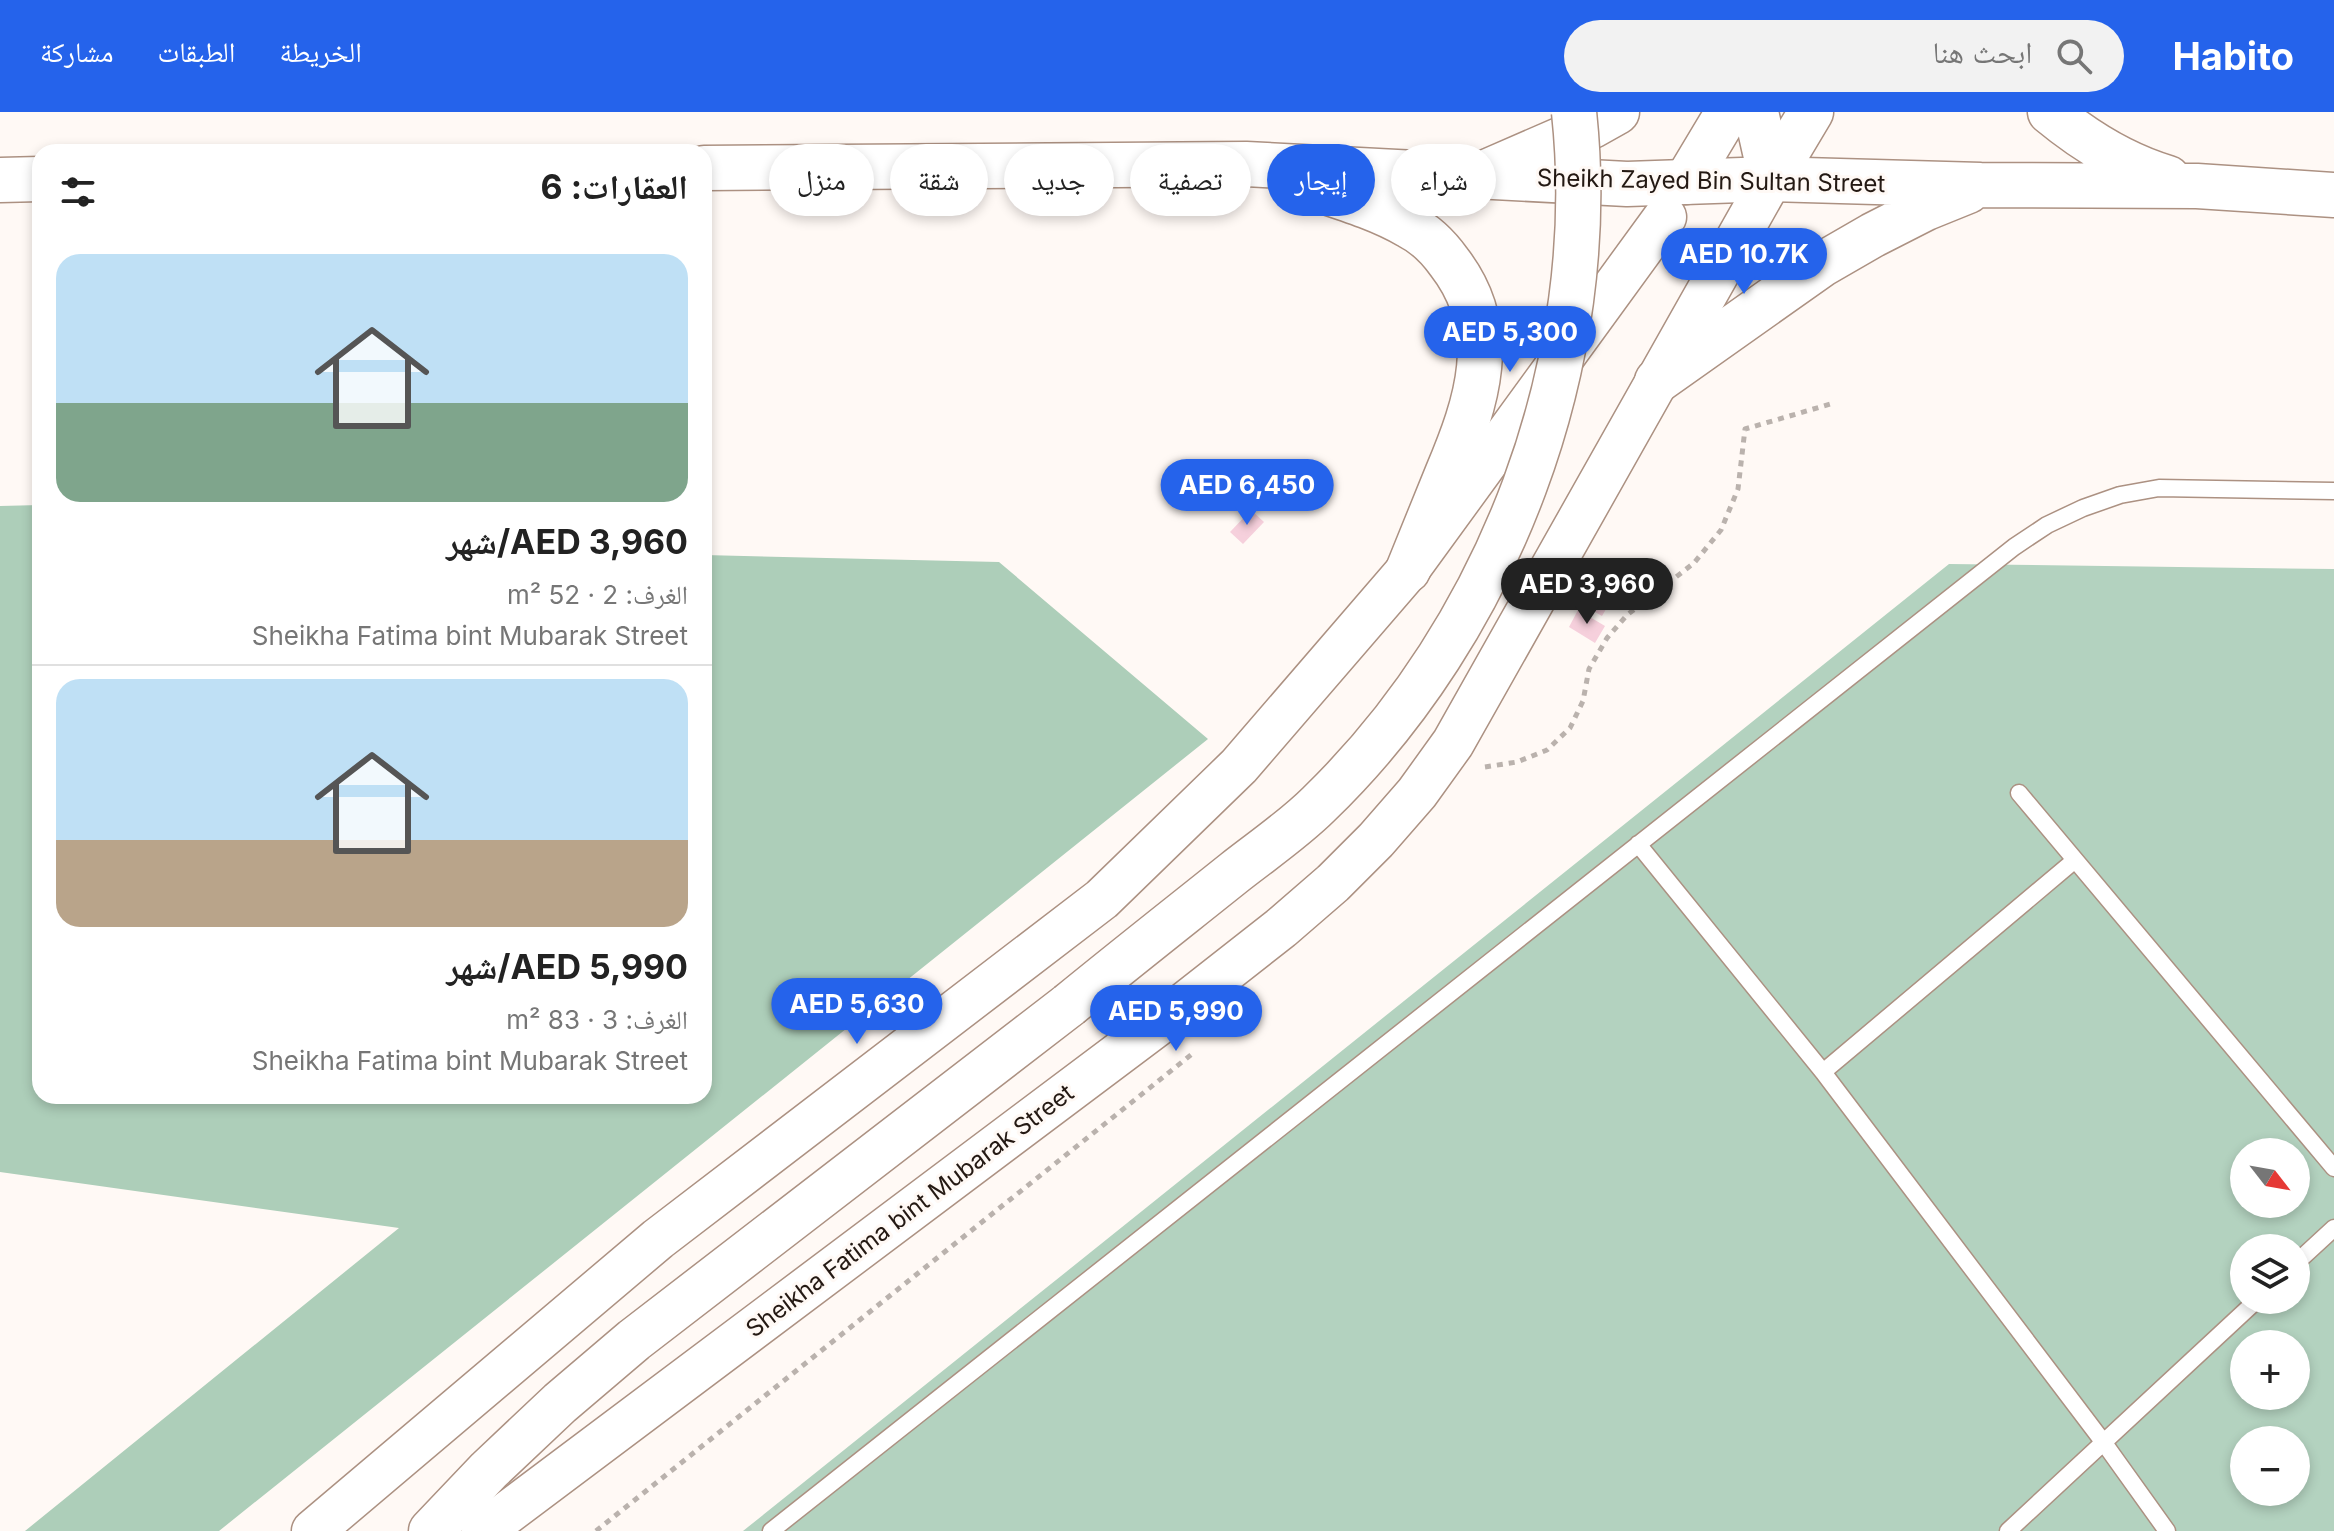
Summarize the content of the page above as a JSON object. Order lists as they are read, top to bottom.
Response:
{
  "streets": {
    "main road": ["Sheikh Zayed Bin Sultan Street", "Sheikha Fatima bint Mubarak Street"]
  },
  "crossings": [
    ["Sheikh Zayed Bin Sultan Street", "Sheikha Fatima bint Mubarak Street"]
  ],
  "north": "bottom right",
  "page": {
    "header": "Habito",
    "search": "ابحث هنا",
    "nav": ["الخريطة", "الطبقات", "مشاركة"],
    "chip": [
      "شراء",
      "إيجار",
      "تصفية",
      "جديد",
      "شقة",
      "منزل"
    ],
    "heading": "العقارات: 6",
    "price": [
      "AED 10.7K",
      "AED 5,300",
      "AED 6,450",
      "AED 3,960",
      "AED 5,630",
      "AED 5,990"
    ],
    "list": [
      {
        "name": "AED 3,960/شهر",
        "note": "الغرف: 2 · 52 m² · Sheikha Fatima bint Mubarak Street"
      },
      {
        "name": "AED 5,990/شهر",
        "note": "الغرف: 3 · 83 m² · Sheikha Fatima bint Mubarak Street"
      }
    ],
    "map_buttons": ["+", "−"]
  }
}
